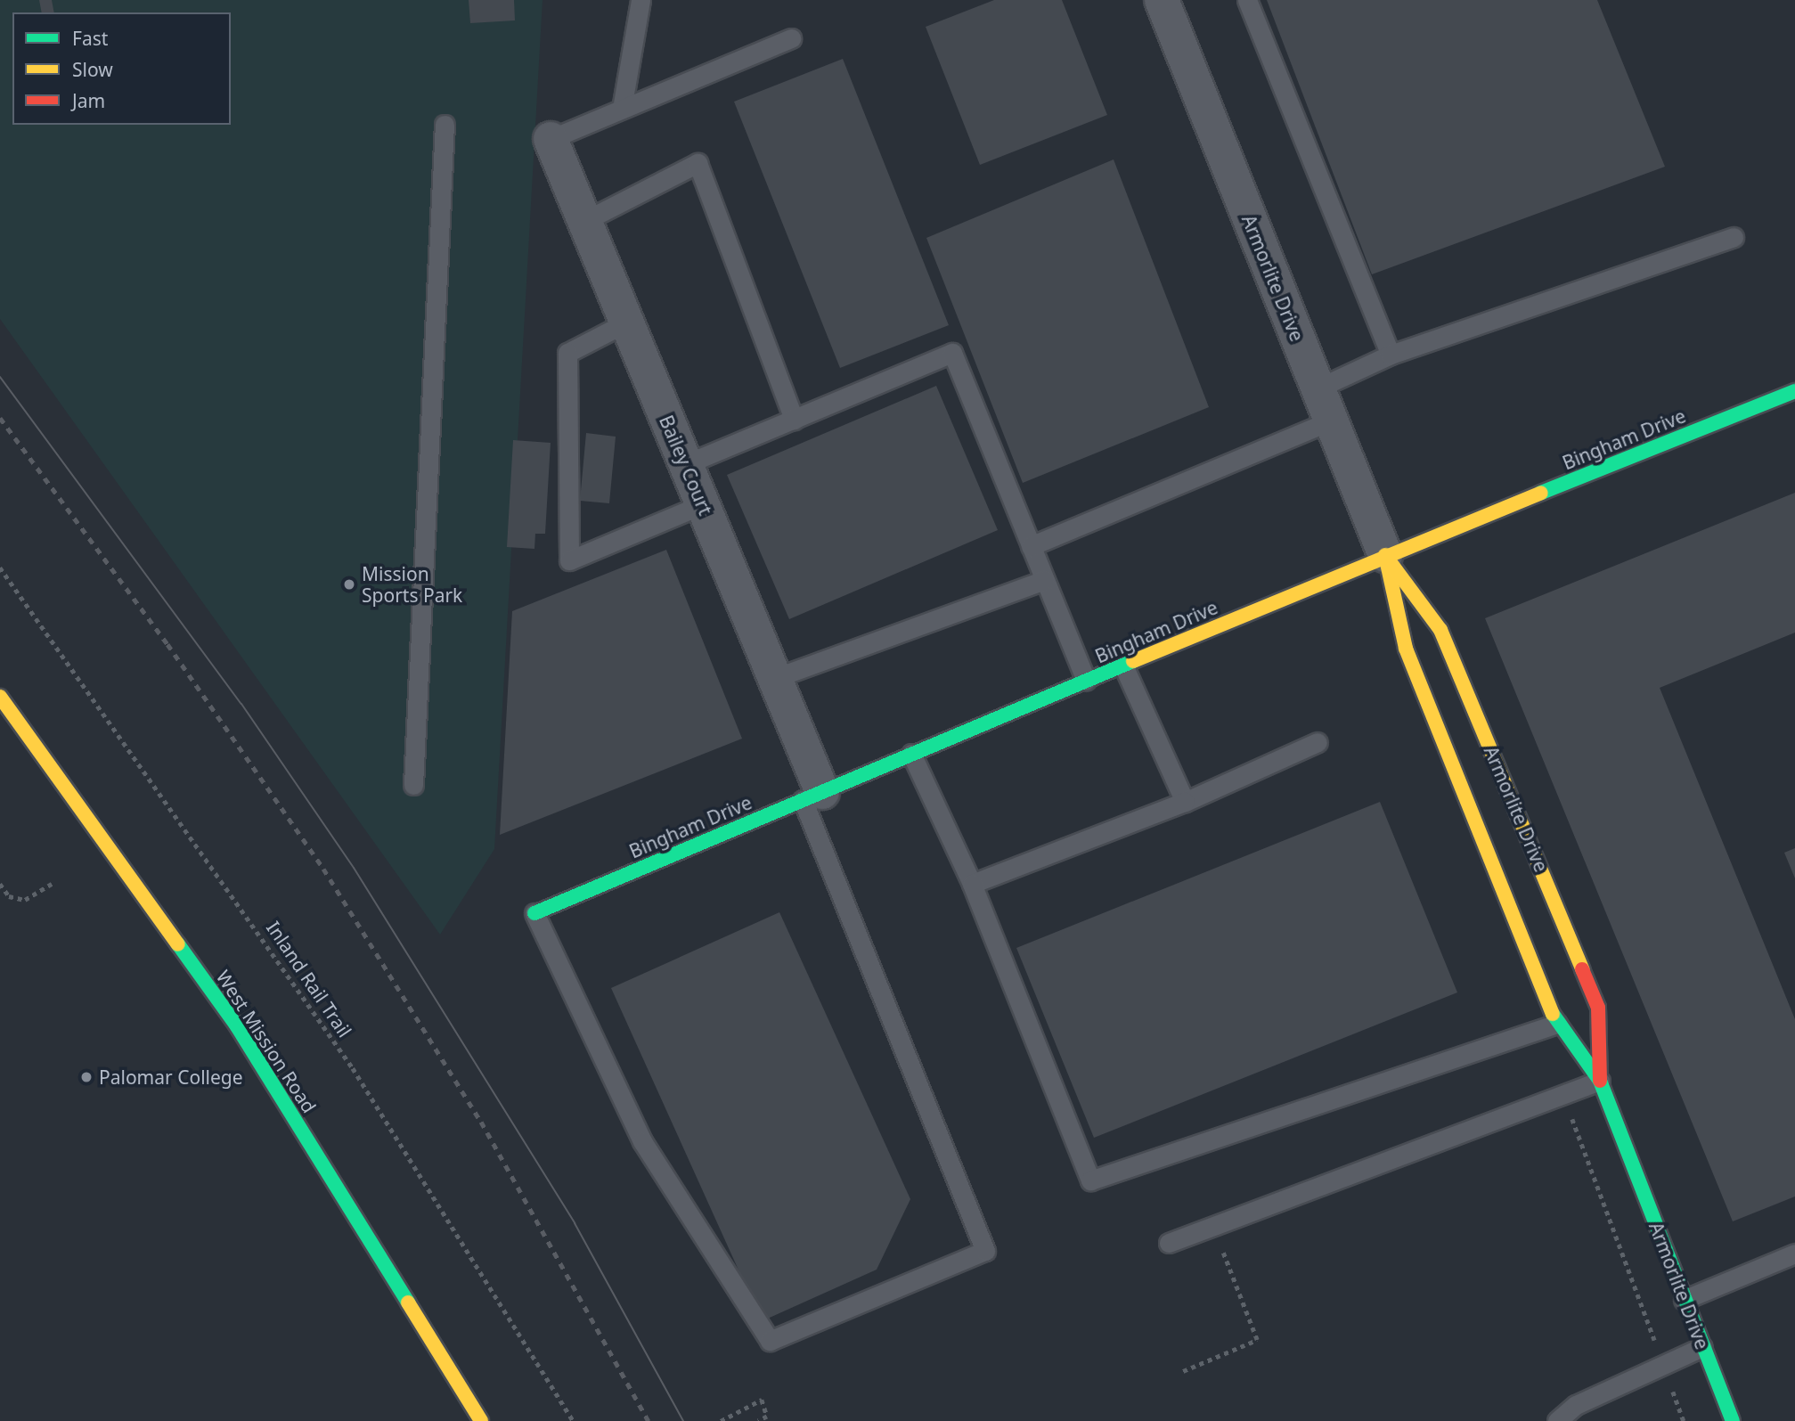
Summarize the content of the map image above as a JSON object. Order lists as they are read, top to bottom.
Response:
{
  "streets": {
    "street": [
      "Armorlite Drive",
      "Bingham Drive",
      "Bailey Court",
      "West Mission Road"
    ],
    "path": ["Inland Rail Trail"]
  },
  "crossings": [
    ["Armorlite Drive", "Bingham Drive"],
    ["Bingham Drive", "Bailey Court"]
  ],
  "places": ["Mission Sports Park", "Palomar College"],
  "legend": ["Fast", "Slow", "Jam"]
}
